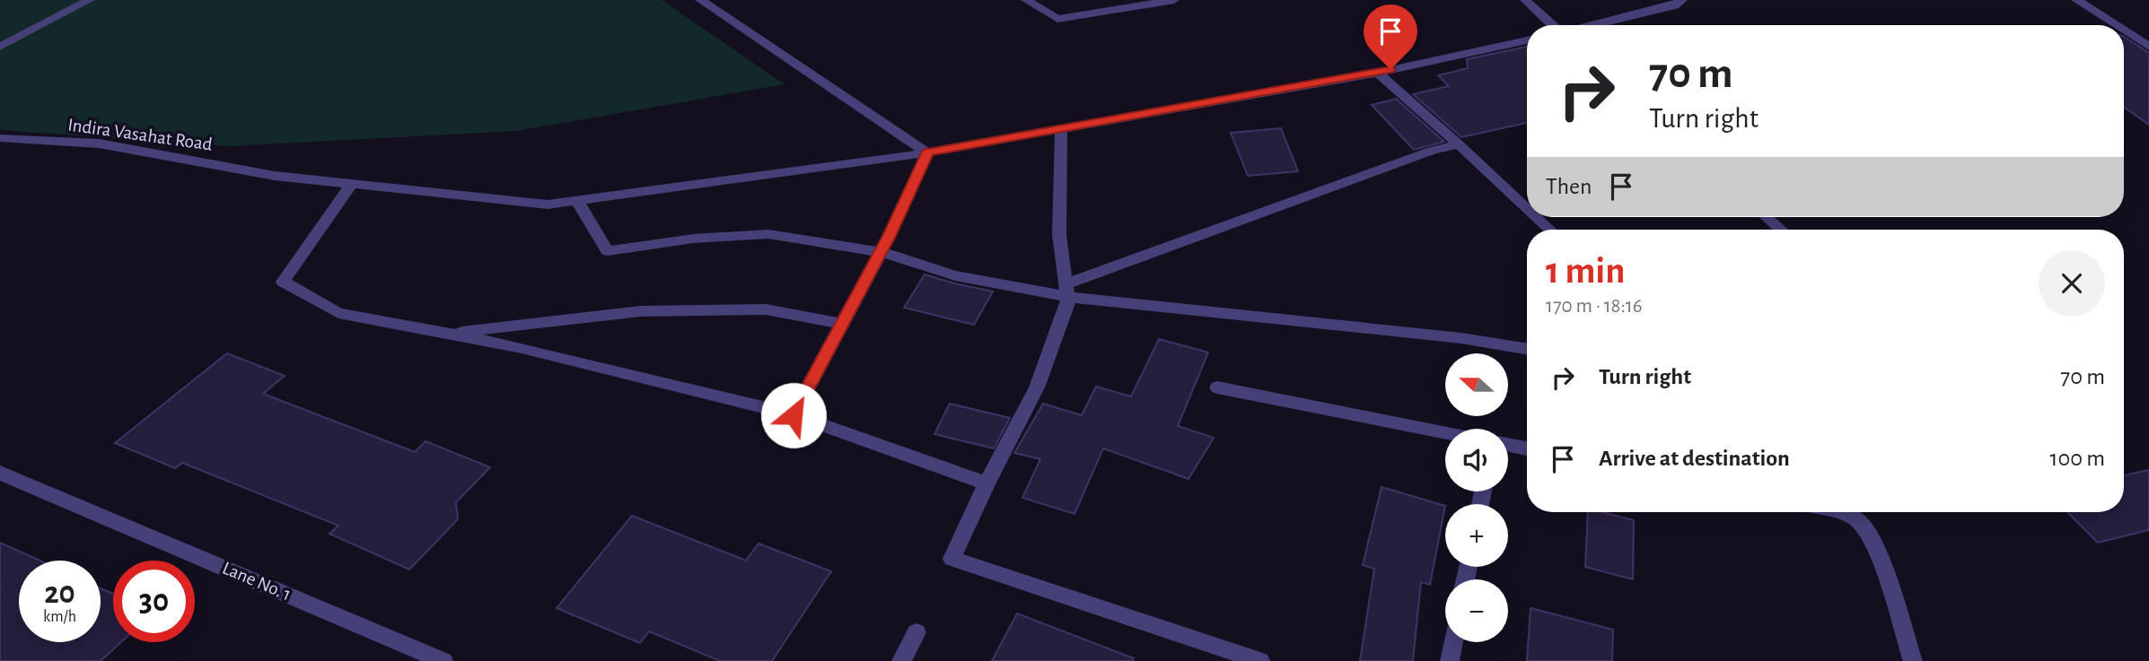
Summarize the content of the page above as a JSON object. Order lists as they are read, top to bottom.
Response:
{
  "streets": {
    "street": ["Indira Vasahat Road", "Lane No. 1"]
  },
  "north": "left",
  "page": {
    "turn": ["70 m", "Turn right"],
    "then": "Then",
    "heading": ["1 min", "170 m · 18:16"],
    "list": [
      {
        "name": "Turn right",
        "value": "70 m"
      },
      {
        "name": "Arrive at destination",
        "value": "100 m"
      }
    ],
    "map_buttons": ["+", "−"],
    "speed": "20 km/h",
    "limit": "30"
  }
}
